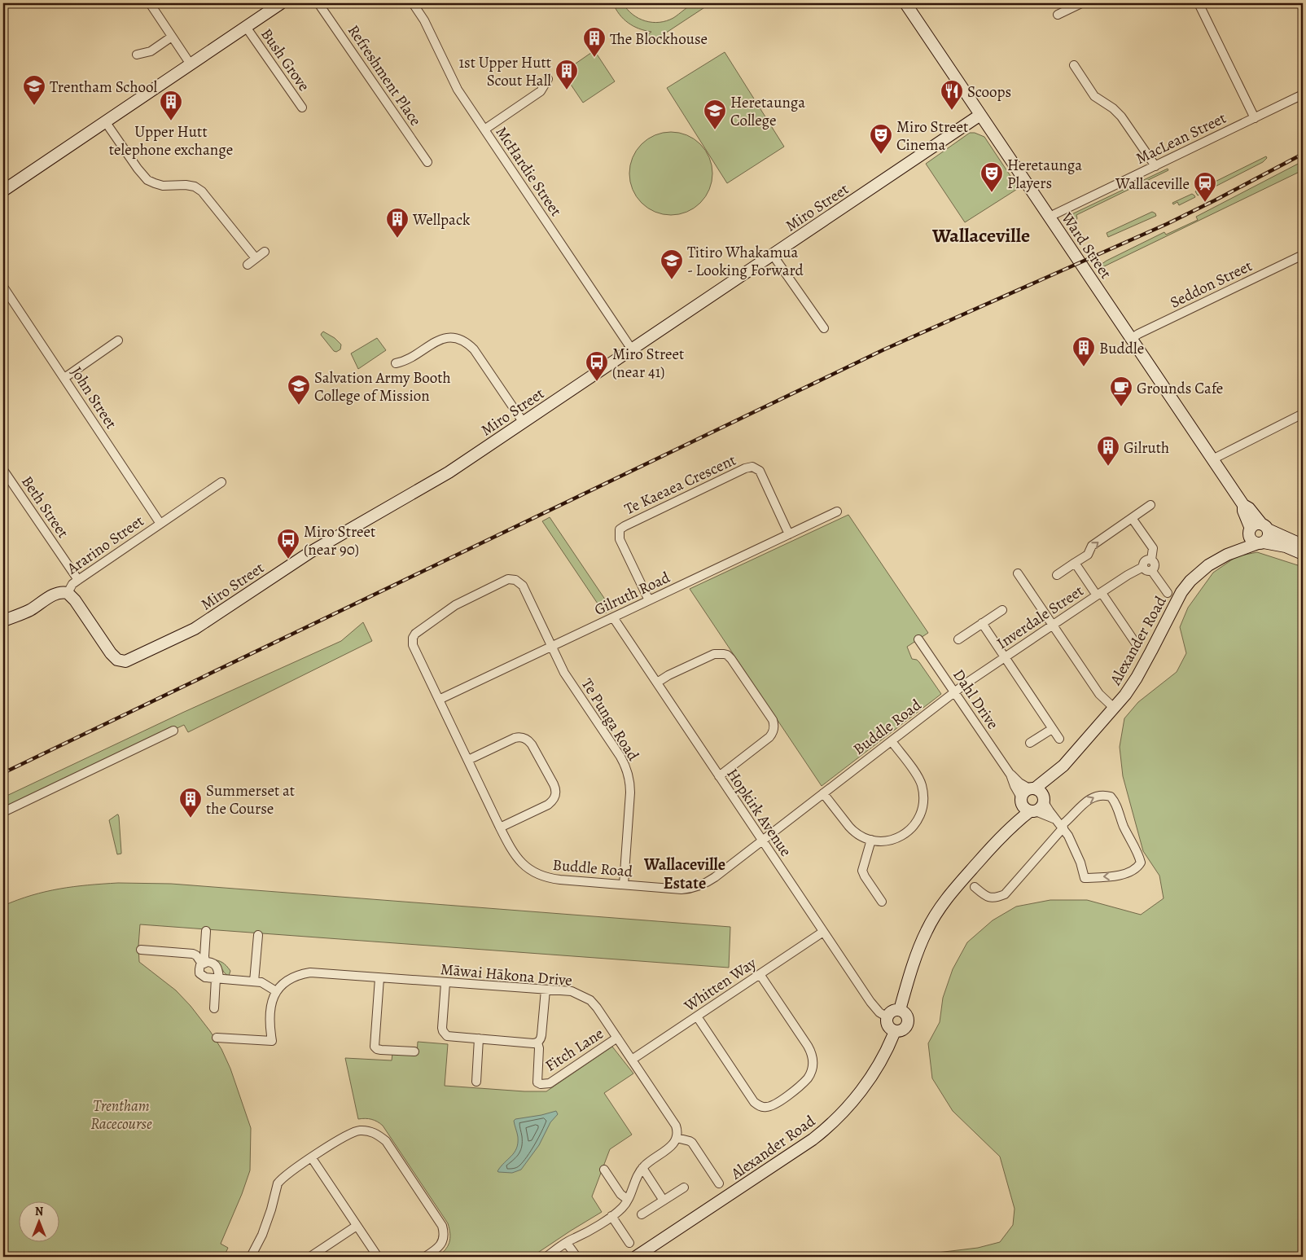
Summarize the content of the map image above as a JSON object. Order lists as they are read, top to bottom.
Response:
{
  "streets": {
    "street": [
      "Bush Grove",
      "Refreshment Place",
      "MacLean Street",
      "McHardie Street",
      "Miro Street",
      "Ward Street",
      "Seddon Street",
      "John Street",
      "Te Kaeaea Crescent",
      "Beth Street",
      "Ararino Street",
      "Gilruth Road",
      "Inverdale Street",
      "Alexander Road",
      "Dahl Drive",
      "Te Punga Road",
      "Buddle Road",
      "Hopkirk Avenue",
      "Māwai Hākona Drive",
      "Whitten Way",
      "Fitch Lane"
    ]
  },
  "crossings": [
    ["MacLean Street", "Ward Street"],
    ["McHardie Street", "Miro Street"],
    ["Miro Street", "Ward Street"],
    ["Miro Street", "Ararino Street"],
    ["Ward Street", "Seddon Street"],
    ["Ward Street", "Alexander Road"],
    ["John Street", "Ararino Street"],
    ["Te Kaeaea Crescent", "Gilruth Road"],
    ["Beth Street", "Ararino Street"],
    ["Gilruth Road", "Te Punga Road"],
    ["Gilruth Road", "Buddle Road"],
    ["Gilruth Road", "Hopkirk Avenue"],
    ["Inverdale Street", "Dahl Drive"],
    ["Inverdale Street", "Buddle Road"],
    ["Alexander Road", "Dahl Drive"],
    ["Alexander Road", "Hopkirk Avenue"],
    ["Dahl Drive", "Buddle Road"],
    ["Te Punga Road", "Buddle Road"],
    ["Buddle Road", "Hopkirk Avenue"],
    ["Hopkirk Avenue", "Whitten Way"],
    ["Māwai Hākona Drive", "Whitten Way"],
    ["Māwai Hākona Drive", "Fitch Lane"]
  ],
  "districts": ["Wallaceville", "Wallaceville Estate"],
  "parks": ["Trentham Racecourse"],
  "places": {
    "building": [
      "The Blockhouse",
      "1st Upper Hutt Scout Hall",
      "Upper Hutt telephone exchange",
      "Wellpack",
      "Buddle",
      "Gilruth",
      "Summerset at the Course"
    ],
    "school or university": [
      "Trentham School",
      "Heretaunga College",
      "Titiro Whakamua - Looking Forward",
      "Salvation Army Booth College of Mission"
    ],
    "restaurant": ["Scoops"],
    "theatre": ["Miro Street Cinema", "Heretaunga Players"],
    "station": ["Wallaceville"],
    "bus stop": ["Miro Street (near 41)", "Miro Street (near 90)"],
    "cafe": ["Grounds Cafe"]
  },
  "north": "top"
}
